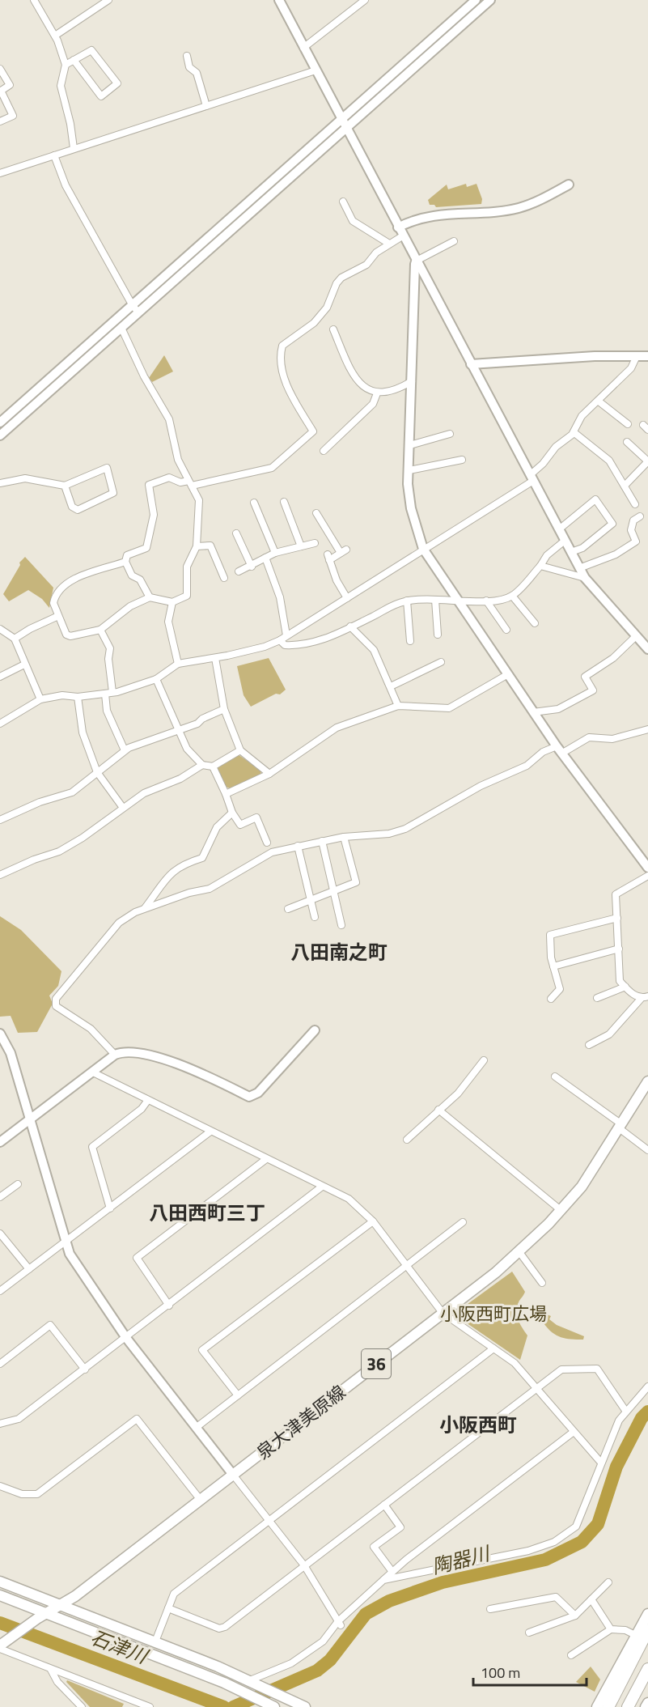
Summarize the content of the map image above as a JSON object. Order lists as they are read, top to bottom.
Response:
{
  "streets": {
    "main road": ["36", "泉大津美原線"]
  },
  "districts": ["八田南之町", "八田西町三丁", "小阪西町"],
  "water": ["陶器川", "石津川"],
  "parks": ["小阪西町広場"],
  "scale_bar": "100 m"
}
